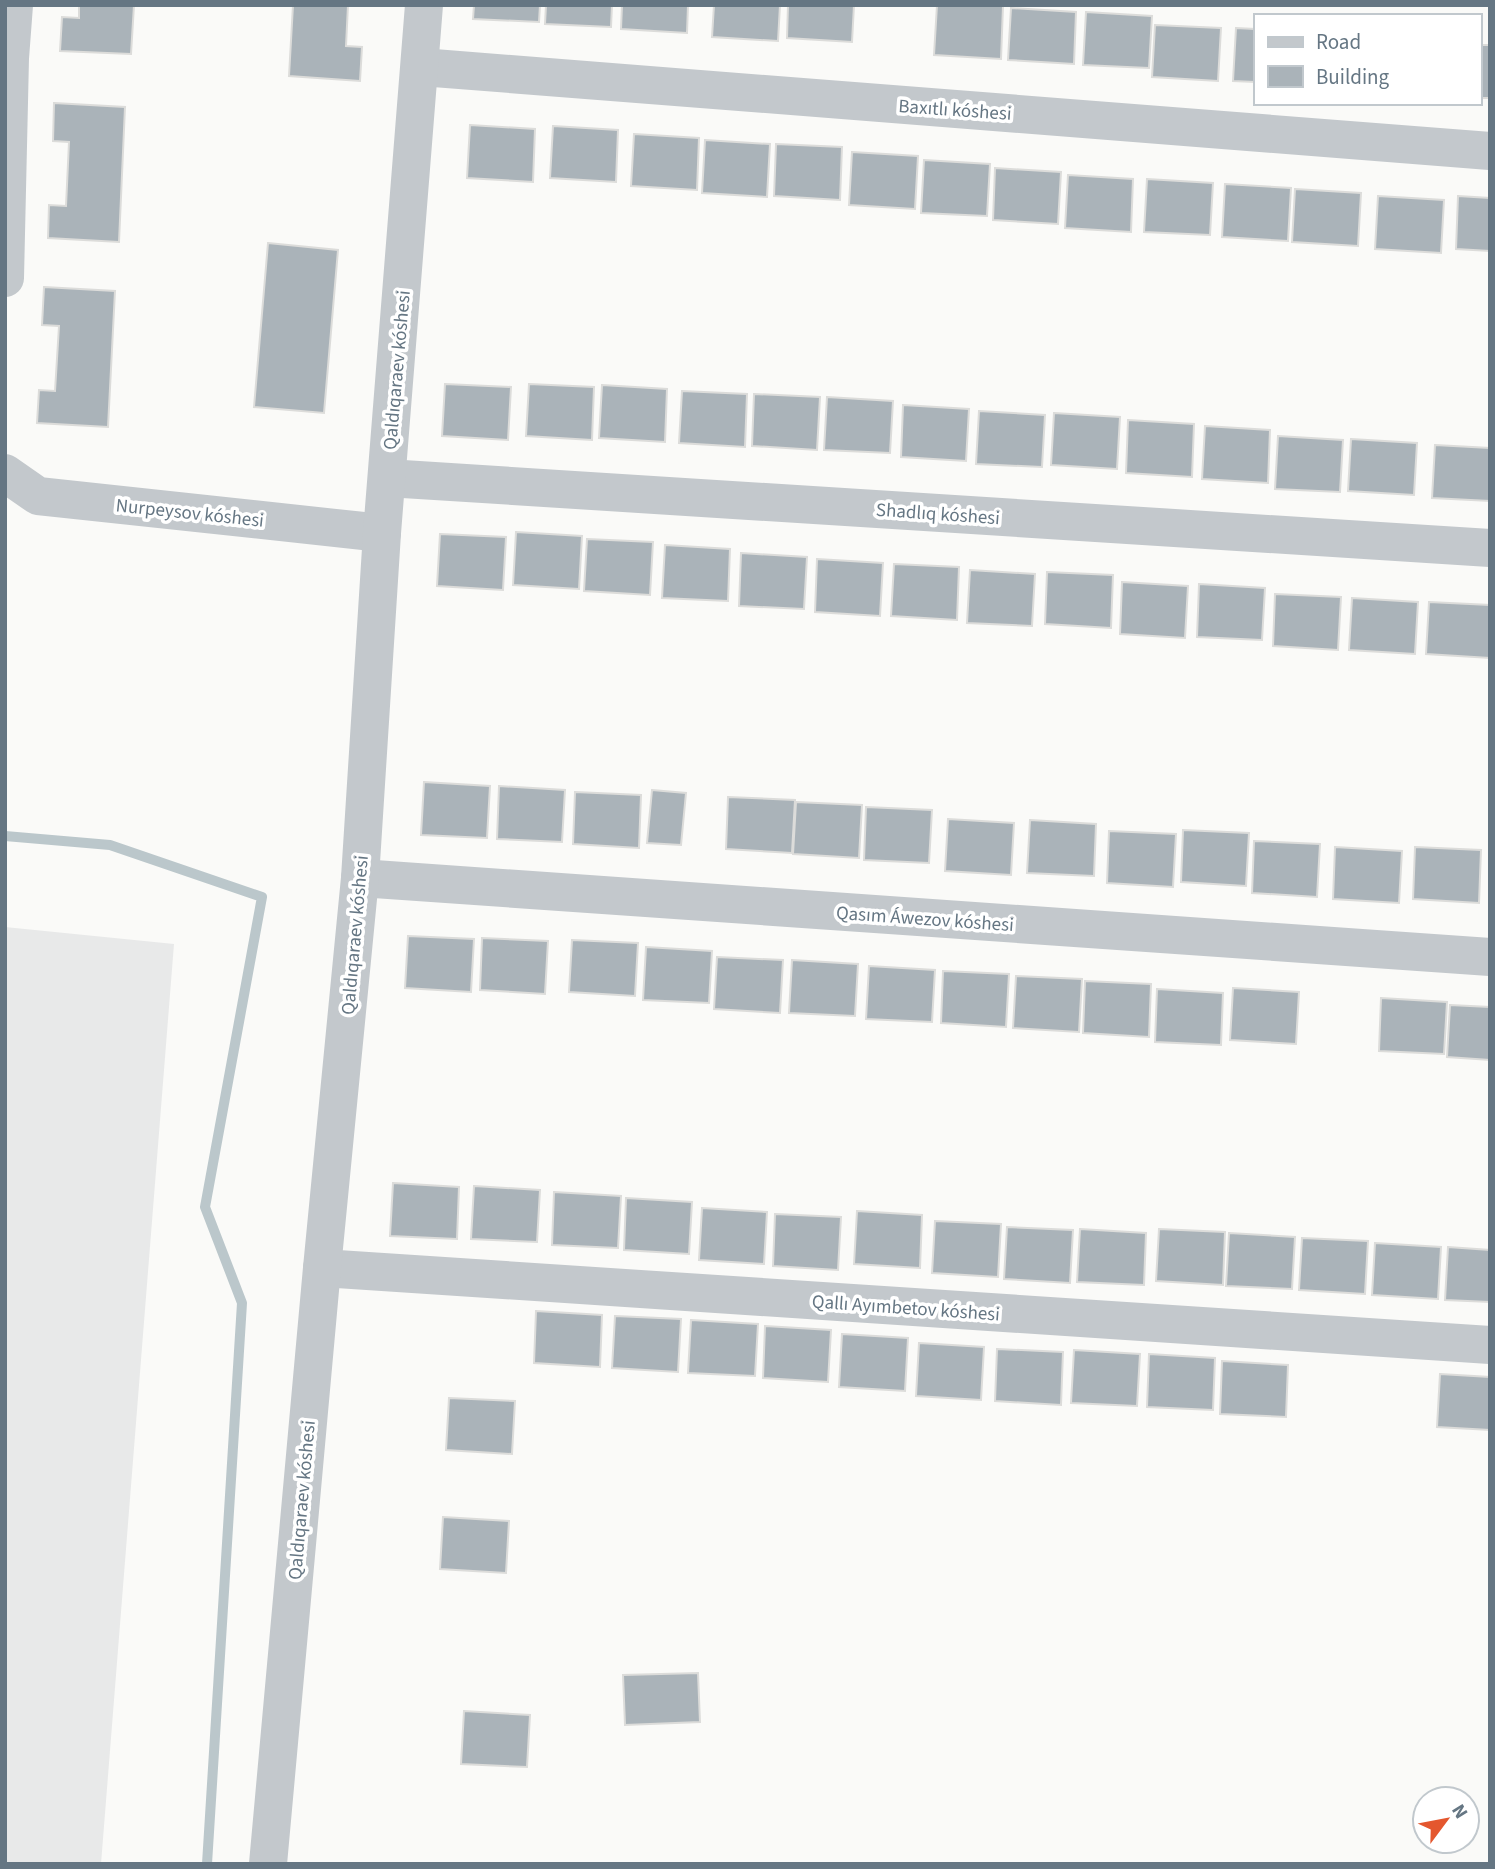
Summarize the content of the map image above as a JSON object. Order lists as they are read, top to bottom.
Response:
{
  "streets": {
    "street": [
      "Baxıtlı kóshesi",
      "Qaldıqaraev kóshesi",
      "Nurpeysov kóshesi",
      "Shadlıq kóshesi",
      "Qasım Áwezov kóshesi",
      "Qallı Ayımbetov kóshesi"
    ]
  },
  "crossings": [
    ["Baxıtlı kóshesi", "Qaldıqaraev kóshesi"],
    ["Qaldıqaraev kóshesi", "Nurpeysov kóshesi"],
    ["Qaldıqaraev kóshesi", "Shadlıq kóshesi"],
    ["Qaldıqaraev kóshesi", "Qasım Áwezov kóshesi"],
    ["Qaldıqaraev kóshesi", "Qallı Ayımbetov kóshesi"]
  ],
  "legend": ["Road", "Building"],
  "north": "top right"
}
